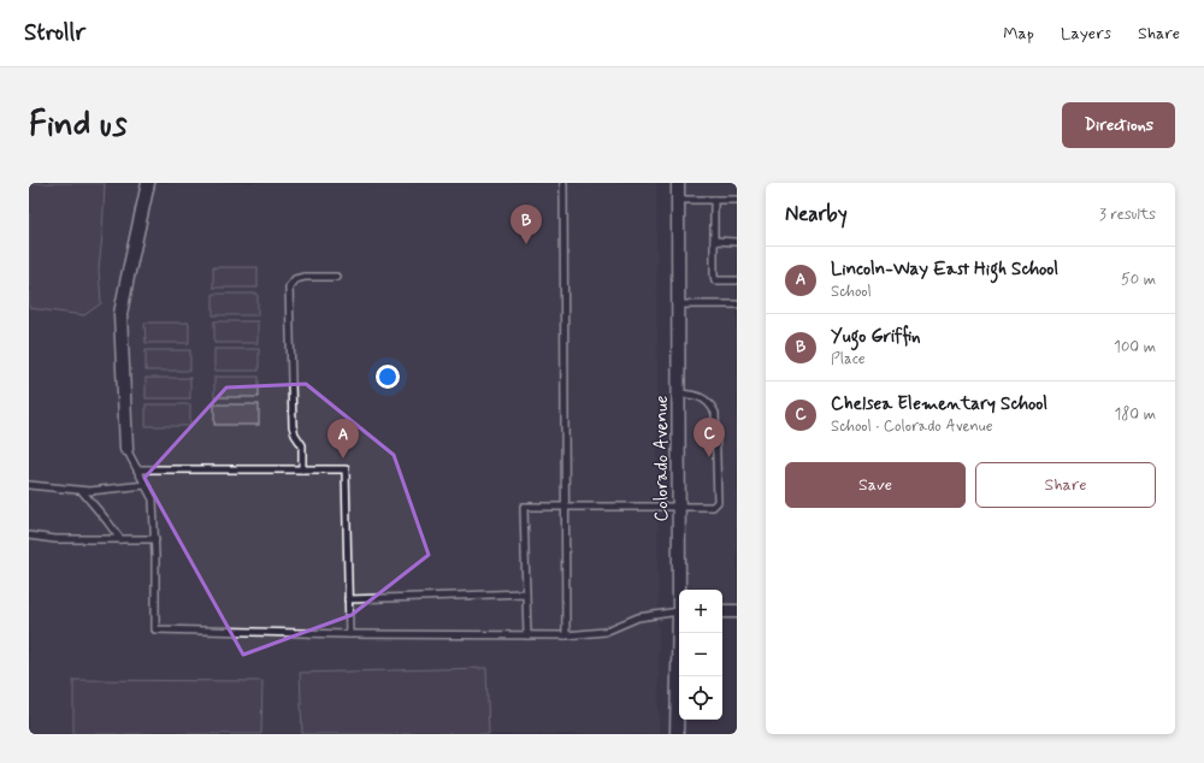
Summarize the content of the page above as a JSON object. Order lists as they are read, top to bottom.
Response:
{
  "streets": {
    "street": ["Colorado Avenue"]
  },
  "page": {
    "header": "Strollr",
    "nav": ["Map", "Layers", "Share"],
    "buttons": [
      "Directions",
      ["Save", "Share"]
    ],
    "title": "Find us",
    "heading": ["Nearby", "3 results"],
    "pins": ["B", "C", "A"],
    "list": [
      {
        "mark": "A",
        "name": "Lincoln-Way East High School",
        "note": "School",
        "value": "50 m"
      },
      {
        "mark": "B",
        "name": "Yugo Griffin",
        "note": "Place",
        "value": "100 m"
      },
      {
        "mark": "C",
        "name": "Chelsea Elementary School",
        "note": "School · Colorado Avenue",
        "value": "180 m"
      }
    ],
    "map_buttons": ["+", "−"]
  }
}
